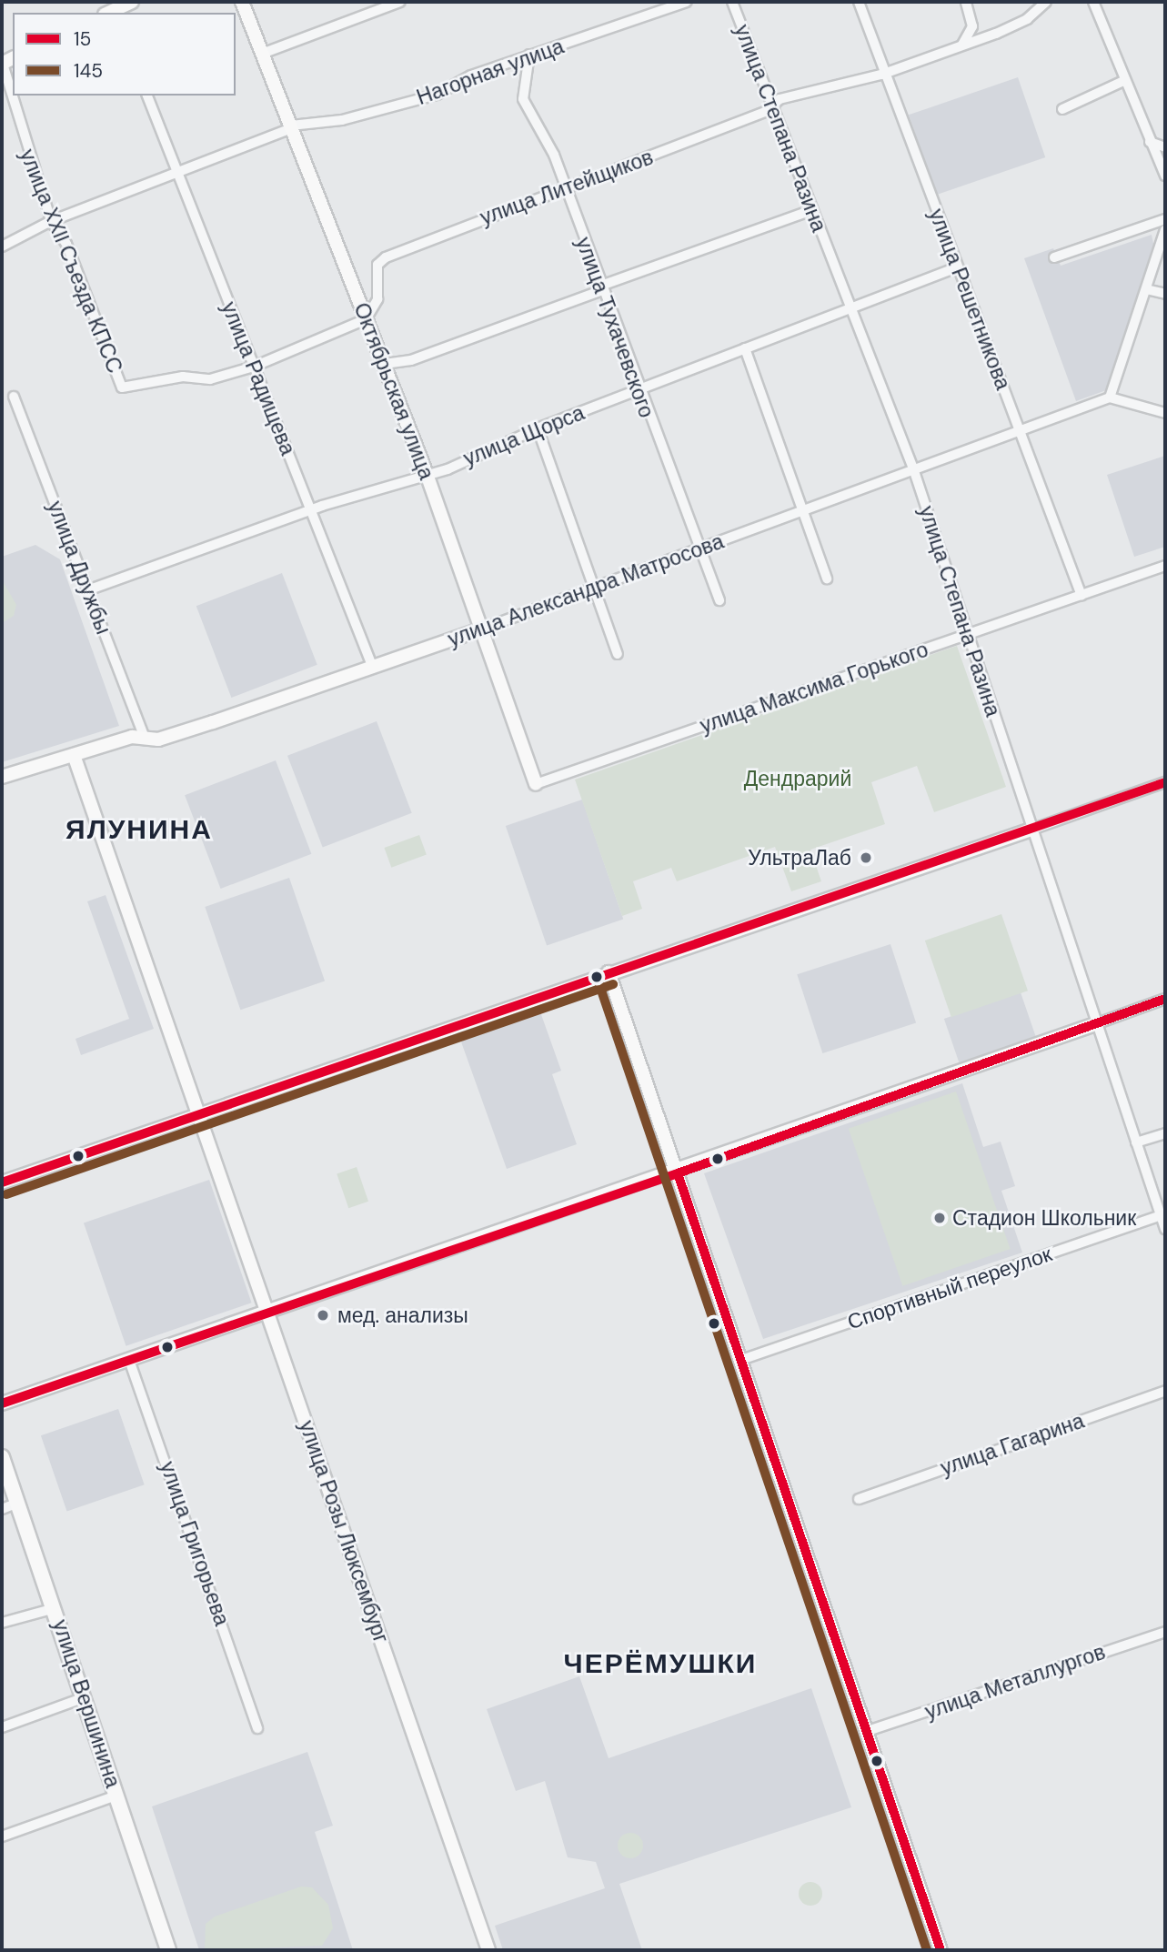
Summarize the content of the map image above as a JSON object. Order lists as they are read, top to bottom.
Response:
{
  "streets": {
    "main road": ["улица Вершинина"],
    "street": [
      "Нагорная улица",
      "улица Степана Разина",
      "улица Литейщиков",
      "улица XXII Съезда КПСС",
      "улица Решетникова",
      "улица Тухачевского",
      "улица Радищева",
      "Октябрьская улица",
      "улица Щорса",
      "улица Дружбы",
      "улица Александра Матросова",
      "улица Максима Горького",
      "Спортивный переулок",
      "улица Гагарина",
      "улица Розы Люксембург",
      "улица Григорьева",
      "улица Металлургов"
    ]
  },
  "crossings": [
    ["Нагорная улица", "улица XXII Съезда КПСС"],
    ["Нагорная улица", "улица Тухачевского"],
    ["Нагорная улица", "улица Радищева"],
    ["Нагорная улица", "Октябрьская улица"],
    ["улица Степана Разина", "улица Литейщиков"],
    ["улица Степана Разина", "улица Щорса"],
    ["улица Степана Разина", "улица Александра Матросова"],
    ["улица Степана Разина", "улица Максима Горького"],
    ["улица Степана Разина", "Спортивный переулок"],
    ["улица Литейщиков", "улица Решетникова"],
    ["улица Литейщиков", "улица Тухачевского"],
    ["улица Литейщиков", "Октябрьская улица"],
    ["улица XXII Съезда КПСС", "улица Радищева"],
    ["улица Решетникова", "улица Щорса"],
    ["улица Решетникова", "улица Александра Матросова"],
    ["улица Решетникова", "улица Максима Горького"],
    ["улица Тухачевского", "улица Щорса"],
    ["улица Тухачевского", "улица Александра Матросова"],
    ["улица Радищева", "улица Щорса"],
    ["улица Радищева", "улица Александра Матросова"],
    ["Октябрьская улица", "улица Щорса"],
    ["Октябрьская улица", "улица Александра Матросова"],
    ["Октябрьская улица", "улица Максима Горького"],
    ["улица Щорса", "улица Дружбы"],
    ["улица Дружбы", "улица Александра Матросова"],
    ["улица Александра Матросова", "улица Розы Люксембург"]
  ],
  "districts": ["ЯЛУНИНА", "ЧЕРЁМУШКИ"],
  "parks": ["Дендрарий"],
  "places": ["УльтраЛаб", "Стадион Школьник", "мед. анализы"],
  "lines": ["transit line 15", "transit line 145"],
  "legend": ["15", "145"]
}
